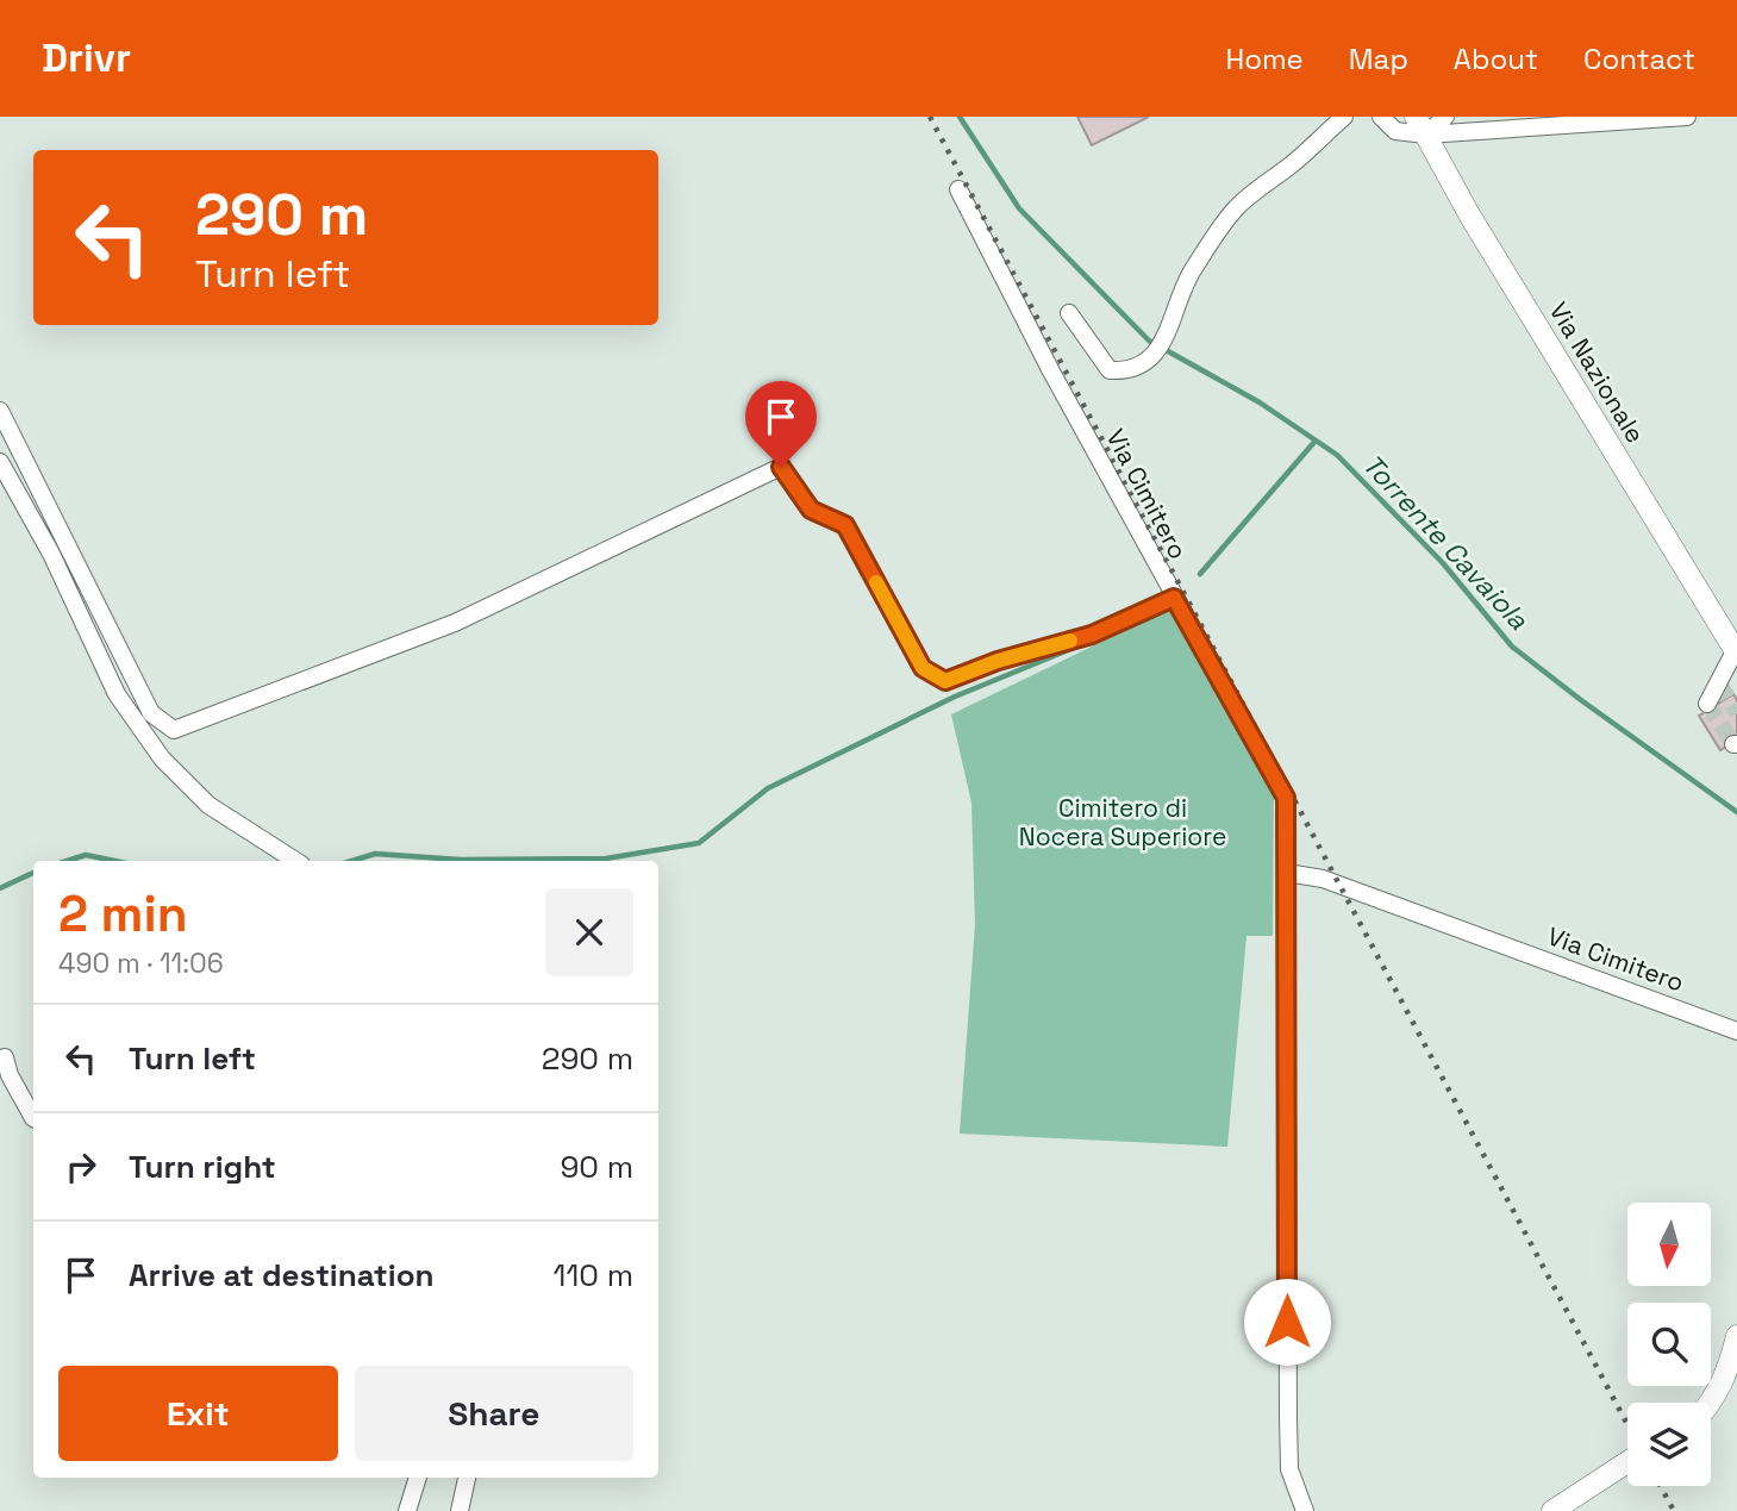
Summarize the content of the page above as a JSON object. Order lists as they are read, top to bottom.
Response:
{
  "streets": {
    "main road": ["Via Nazionale"],
    "street": ["Via Cimitero"]
  },
  "water": ["Torrente Cavaiola"],
  "parks": ["Cimitero di Nocera Superiore"],
  "north": "bottom",
  "page": {
    "header": "Drivr",
    "nav": [
      "Home",
      "Map",
      "About",
      "Contact"
    ],
    "turn": ["290 m", "Turn left"],
    "heading": ["2 min", "490 m · 11:06"],
    "list": [
      {
        "name": "Turn left",
        "value": "290 m"
      },
      {
        "name": "Turn right",
        "value": "90 m"
      },
      {
        "name": "Arrive at destination",
        "value": "110 m"
      }
    ],
    "buttons": ["Exit", "Share"]
  }
}
